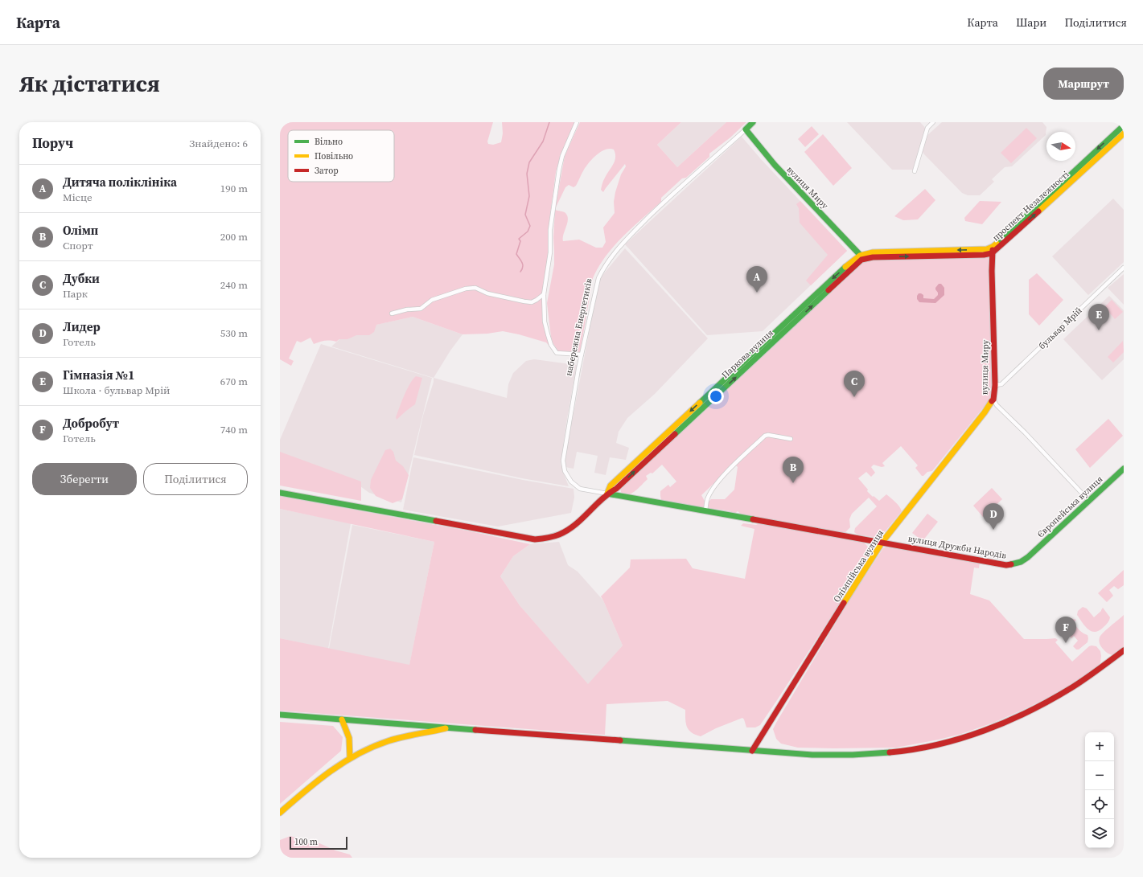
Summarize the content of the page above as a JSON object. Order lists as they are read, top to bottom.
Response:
{
  "streets": {
    "street": [
      "вулиця Миру",
      "проспект Незалежності",
      "набережна Енергетиків",
      "бульвар Мрій",
      "Паркова вулиця",
      "Європейська вулиця",
      "вулиця Дружби Народів",
      "Олімпійська вулиця"
    ]
  },
  "crossings": [
    ["вулиця Миру", "проспект Незалежності"],
    ["вулиця Миру", "набережна Енергетиків"],
    ["вулиця Миру", "бульвар Мрій"],
    ["вулиця Миру", "Паркова вулиця"],
    ["вулиця Миру", "Європейська вулиця"],
    ["вулиця Миру", "Олімпійська вулиця"],
    ["набережна Енергетиків", "Паркова вулиця"],
    ["Європейська вулиця", "вулиця Дружби Народів"],
    ["вулиця Дружби Народів", "Олімпійська вулиця"]
  ],
  "legend": ["Вільно", "Повільно", "Затор"],
  "scale_bar": "100 m",
  "north": "right",
  "page": {
    "header": "Карта",
    "nav": ["Карта", "Шари", "Поділитися"],
    "buttons": [
      "Маршрут",
      ["Зберегти", "Поділитися"]
    ],
    "title": "Як дістатися",
    "heading": ["Поруч", "Знайдено: 6"],
    "list": [
      {
        "mark": "A",
        "name": "Дитяча поліклініка",
        "note": "Місце",
        "value": "190 m"
      },
      {
        "mark": "B",
        "name": "Олімп",
        "note": "Спорт",
        "value": "200 m"
      },
      {
        "mark": "C",
        "name": "Дубки",
        "note": "Парк",
        "value": "240 m"
      },
      {
        "mark": "D",
        "name": "Лидер",
        "note": "Готель",
        "value": "530 m"
      },
      {
        "mark": "E",
        "name": "Гімназія №1",
        "note": "Школа · бульвар Мрій",
        "value": "670 m"
      },
      {
        "mark": "F",
        "name": "Добробут",
        "note": "Готель",
        "value": "740 m"
      }
    ],
    "pins": [
      "A",
      "E",
      "C",
      "B",
      "D",
      "F"
    ],
    "map_buttons": ["+", "−"],
    "scale": "100 m"
  }
}
